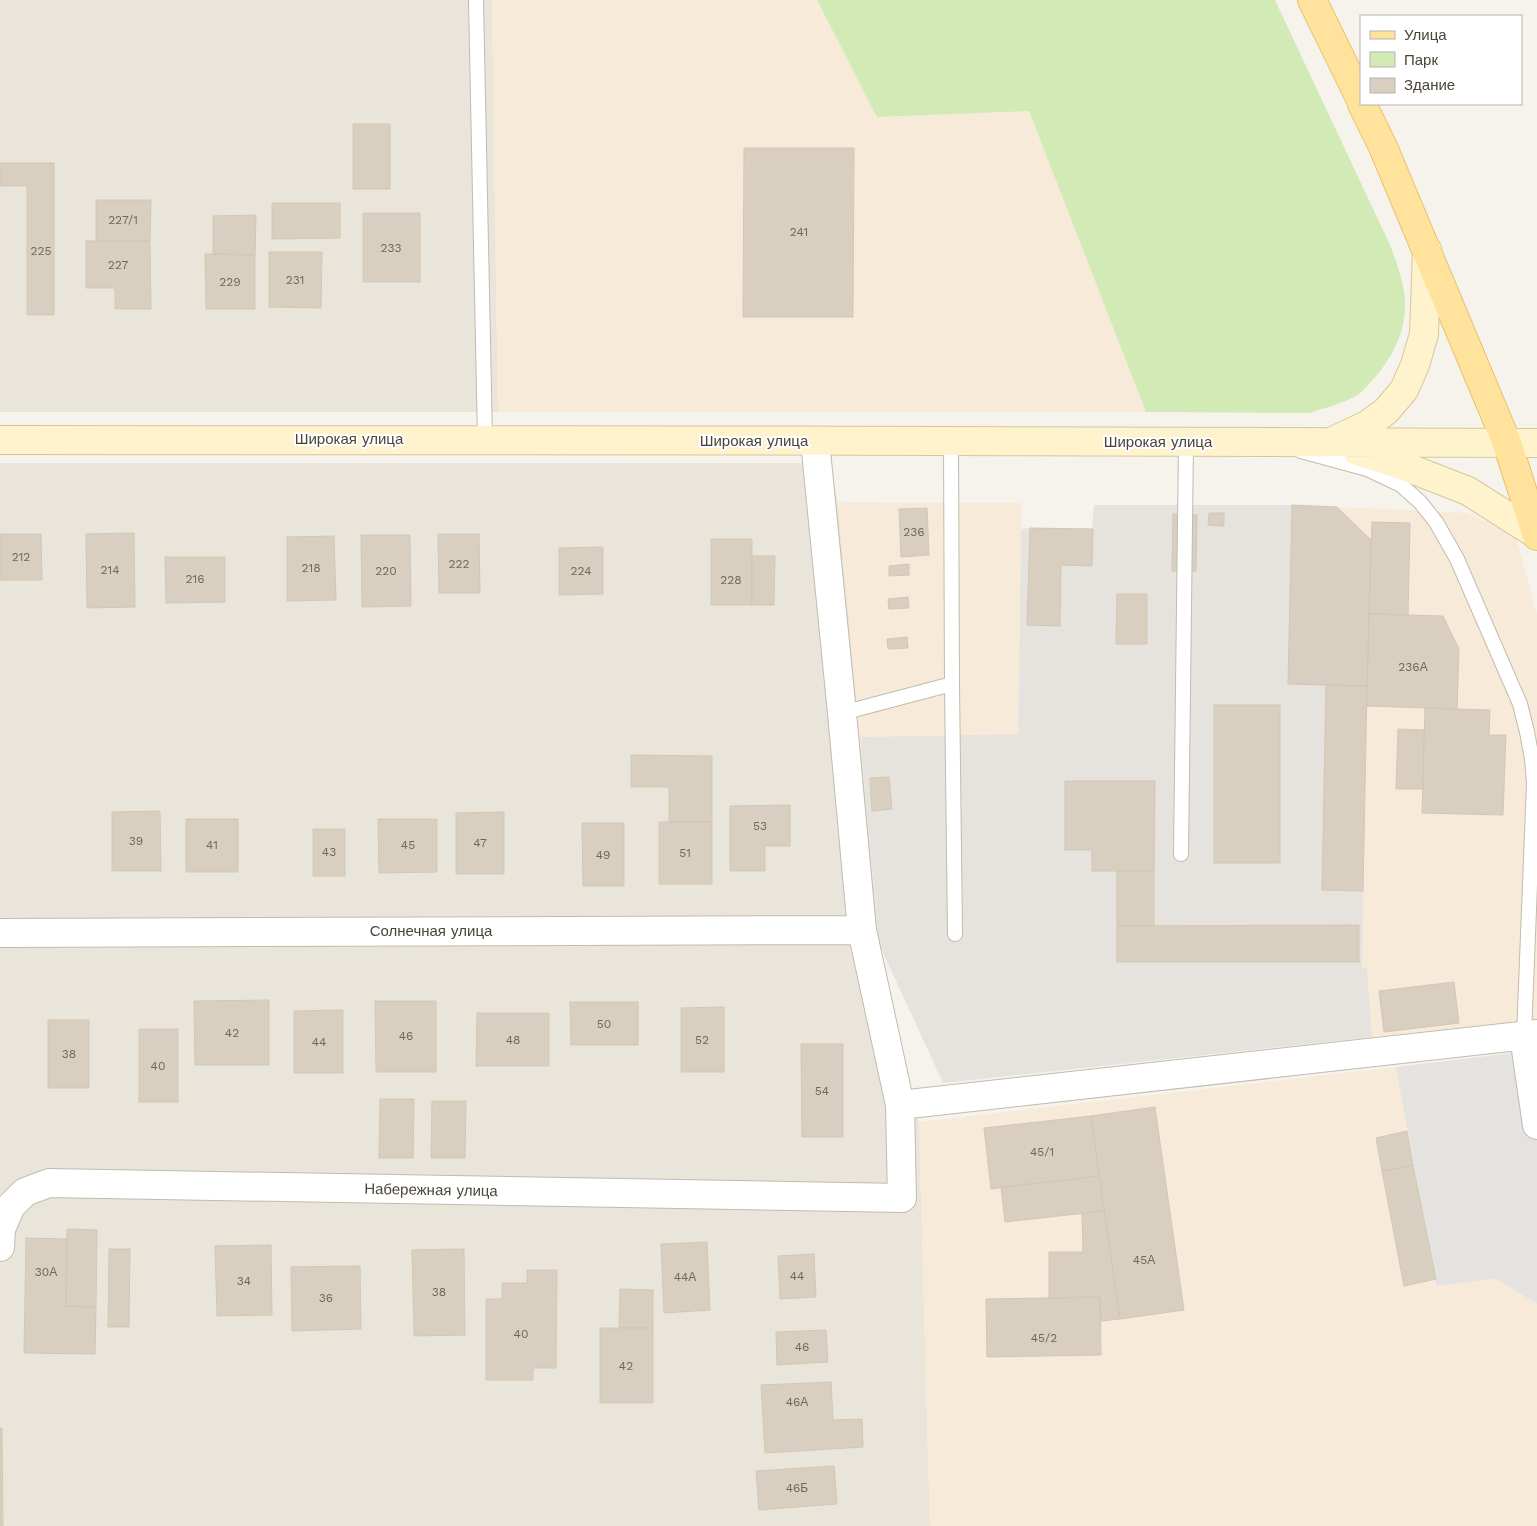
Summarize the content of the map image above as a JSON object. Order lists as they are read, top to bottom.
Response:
{
  "streets": {
    "street": ["Широкая улица", "Солнечная улица", "Набережная улица"]
  },
  "house_numbers": [
    "227/1",
    "241",
    "233",
    "225",
    "227",
    "231",
    "229",
    "236",
    "212",
    "222",
    "218",
    "214",
    "220",
    "224",
    "216",
    "228",
    "236А",
    "53",
    "39",
    "47",
    "41",
    "45",
    "43",
    "51",
    "49",
    "50",
    "42",
    "46",
    "48",
    "52",
    "44",
    "38",
    "40",
    "54",
    "45/1",
    "45А",
    "30А",
    "44",
    "44А",
    "34",
    "38",
    "36",
    "40",
    "45/2",
    "46",
    "42",
    "46А",
    "46Б"
  ],
  "legend": ["Улица", "Парк", "Здание"]
}
